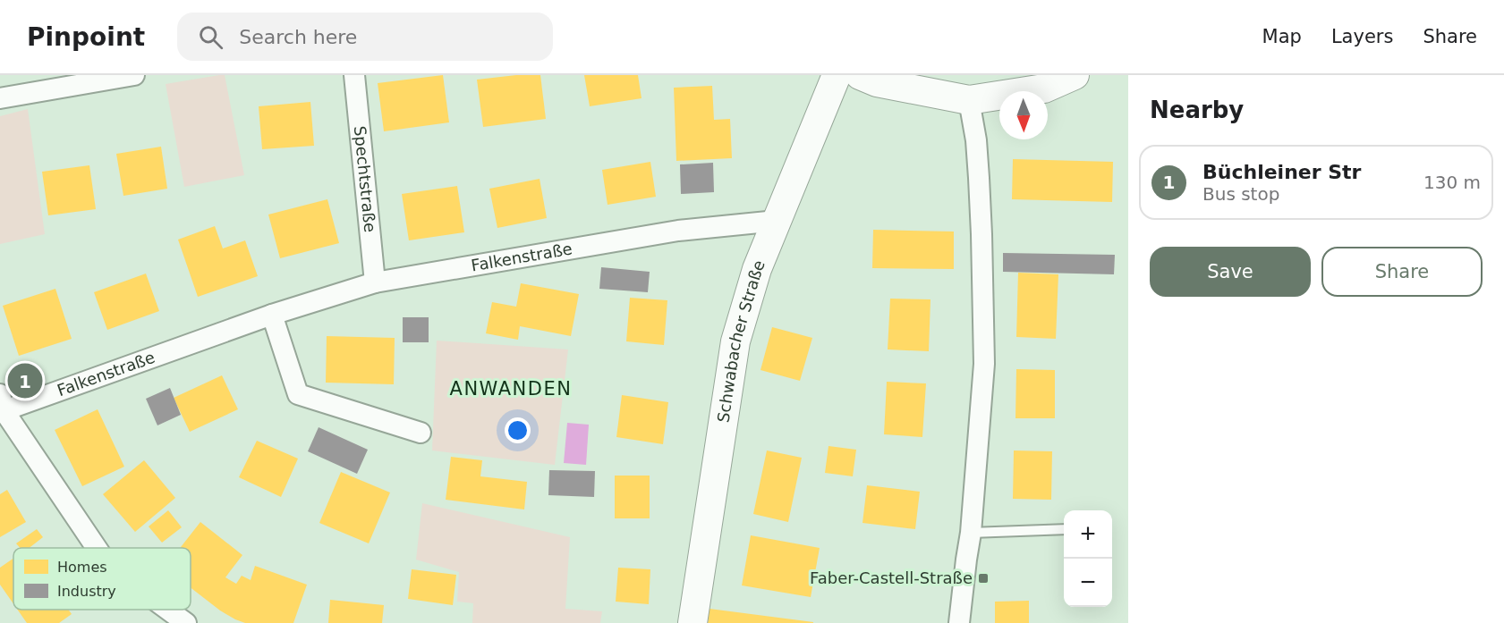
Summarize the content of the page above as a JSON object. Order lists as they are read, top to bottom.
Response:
{
  "streets": {
    "street": ["Spechtstraße", "Falkenstraße", "Schwabacher Straße"]
  },
  "crossings": [
    ["Spechtstraße", "Falkenstraße"],
    ["Falkenstraße", "Schwabacher Straße"]
  ],
  "districts": ["ANWANDEN"],
  "places": {
    "transit": ["Faber-Castell-Straße"]
  },
  "legend": ["Homes", "Industry"],
  "north": "bottom",
  "page": {
    "header": "Pinpoint",
    "search": "Search here",
    "nav": ["Map", "Layers", "Share"],
    "heading": "Nearby",
    "list": [
      {
        "mark": "1",
        "name": "Büchleiner Str",
        "note": "Bus stop",
        "value": "130 m"
      }
    ],
    "buttons": ["Save", "Share"],
    "pins": "1",
    "map_buttons": ["+", "−"]
  }
}
